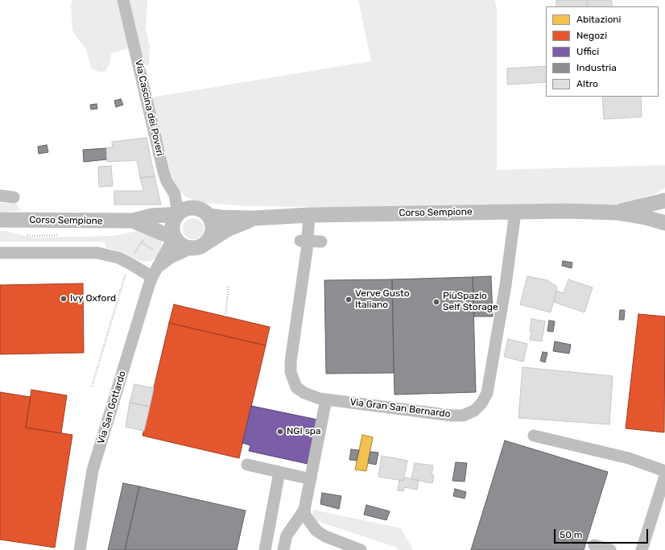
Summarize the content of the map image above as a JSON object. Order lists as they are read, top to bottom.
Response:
{
  "streets": {
    "main road": ["Corso Sempione"],
    "street": ["Via Cascina dei Poveri", "Via San Gottardo", "Via Gran San Bernardo"]
  },
  "crossings": [
    ["Via Cascina dei Poveri", "Corso Sempione"],
    ["Via Cascina dei Poveri", "Via San Gottardo"],
    ["Corso Sempione", "Via San Gottardo"],
    ["Corso Sempione", "Via Gran San Bernardo"]
  ],
  "places": [
    "Ivy Oxford",
    "Verve Gusto Italiano",
    "PiùSpazio Self Storage",
    "NGI spa"
  ],
  "legend": [
    "Abitazioni",
    "Negozi",
    "Uffici",
    "Industria",
    "Altro"
  ],
  "scale_bar": "50 m"
}
